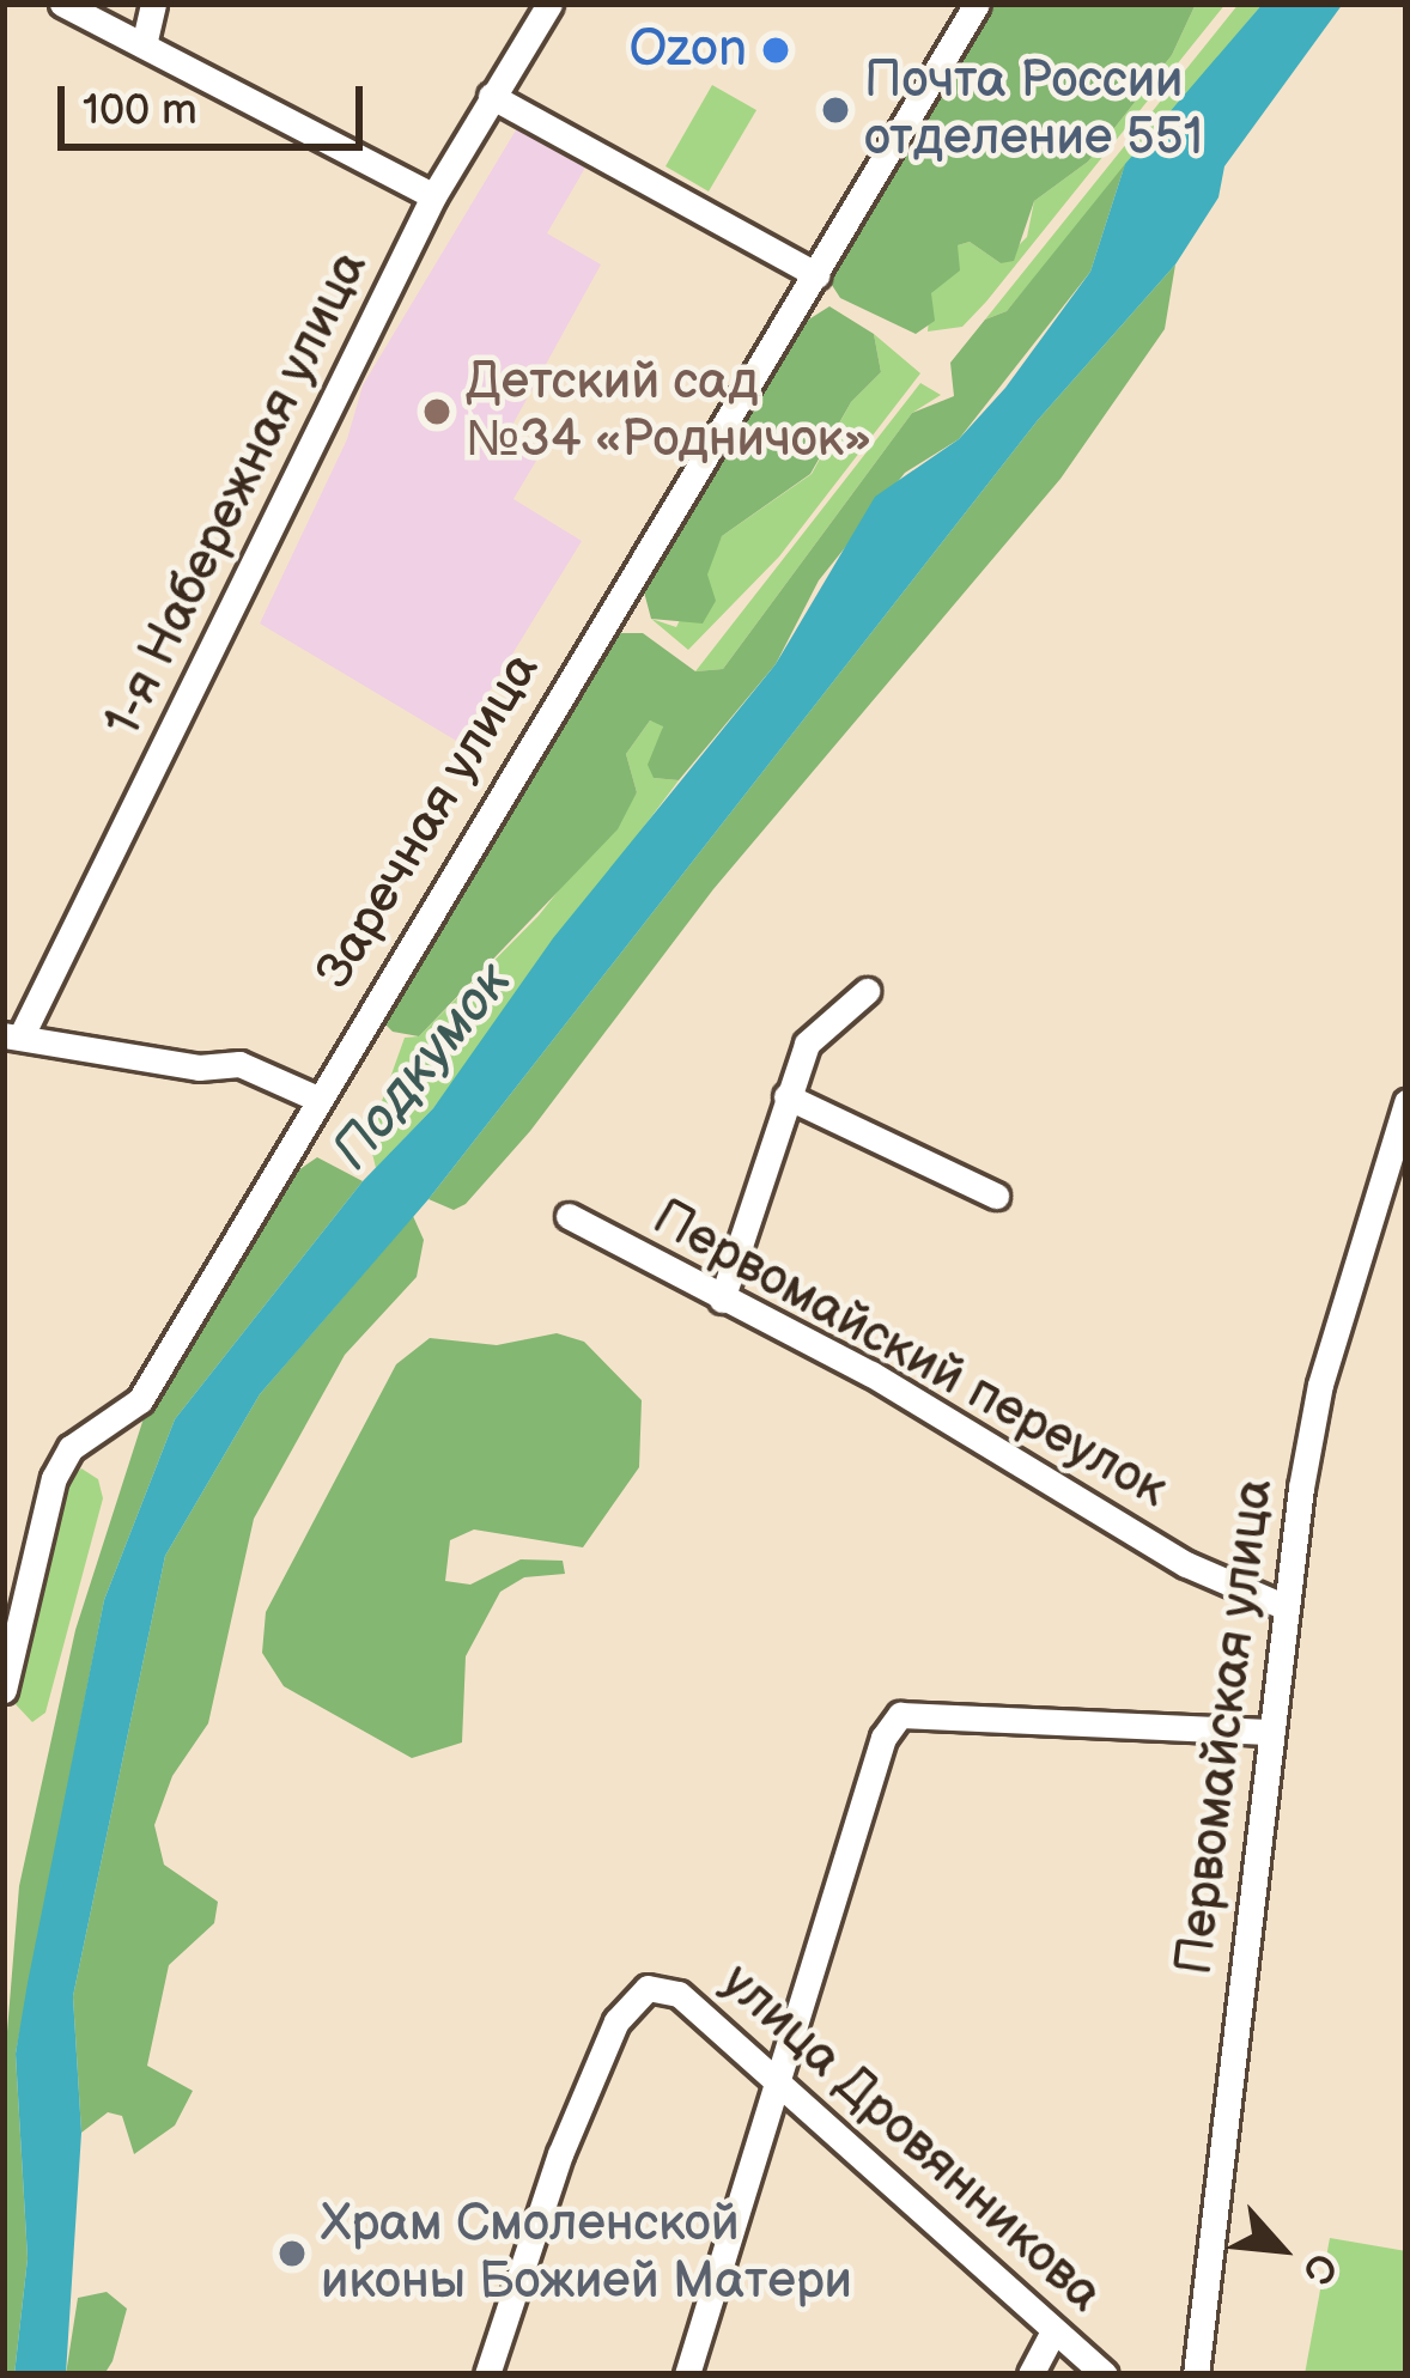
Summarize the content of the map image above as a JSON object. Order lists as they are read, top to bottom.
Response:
{
  "streets": {
    "street": [
      "1-я Набережная улица",
      "Заречная улица",
      "Первомайский переулок",
      "Первомайская улица",
      "улица Дровянникова"
    ]
  },
  "crossings": [
    ["1-я Набережная улица", "Заречная улица"],
    ["Первомайский переулок", "Первомайская улица"]
  ],
  "water": ["Подкумок"],
  "places": [
    "Ozon",
    "Почта России отделение 551",
    "Детский сад №34 «Родничок»",
    "Храм Смоленской иконы Божией Матери"
  ],
  "scale_bar": "100 m",
  "north": "bottom right"
}
